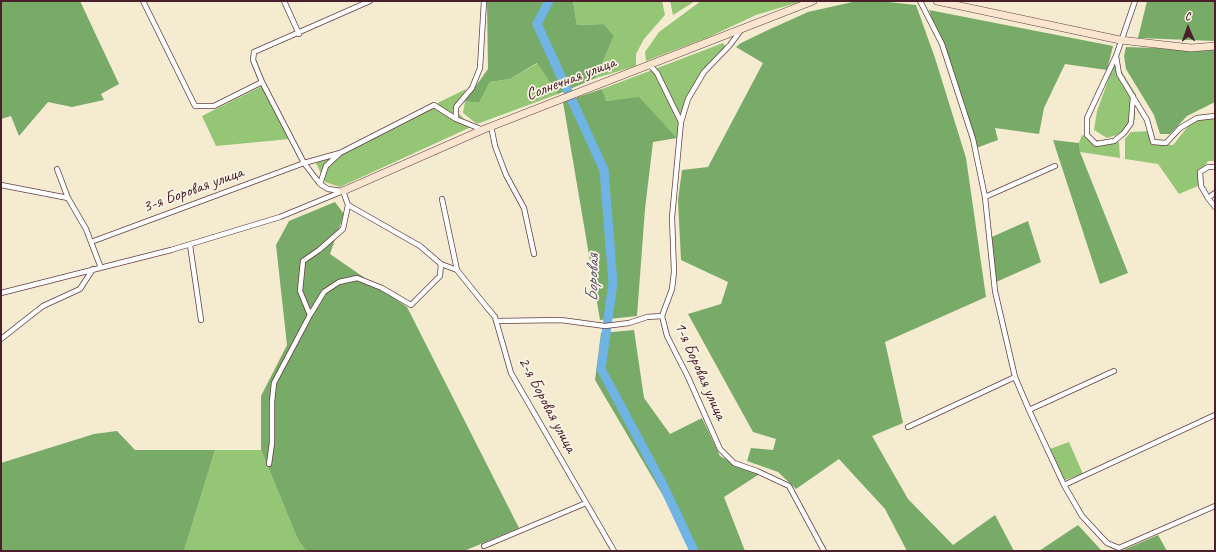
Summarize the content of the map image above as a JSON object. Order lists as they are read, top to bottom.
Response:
{
  "streets": {
    "street": [
      "Солнечная улица",
      "3-я Боровая улица",
      "1-я Боровая улица",
      "2-я Боровая улица"
    ]
  },
  "crossings": [
    ["Солнечная улица", "1-я Боровая улица"]
  ],
  "water": ["Боровая"],
  "north": "top"
}
